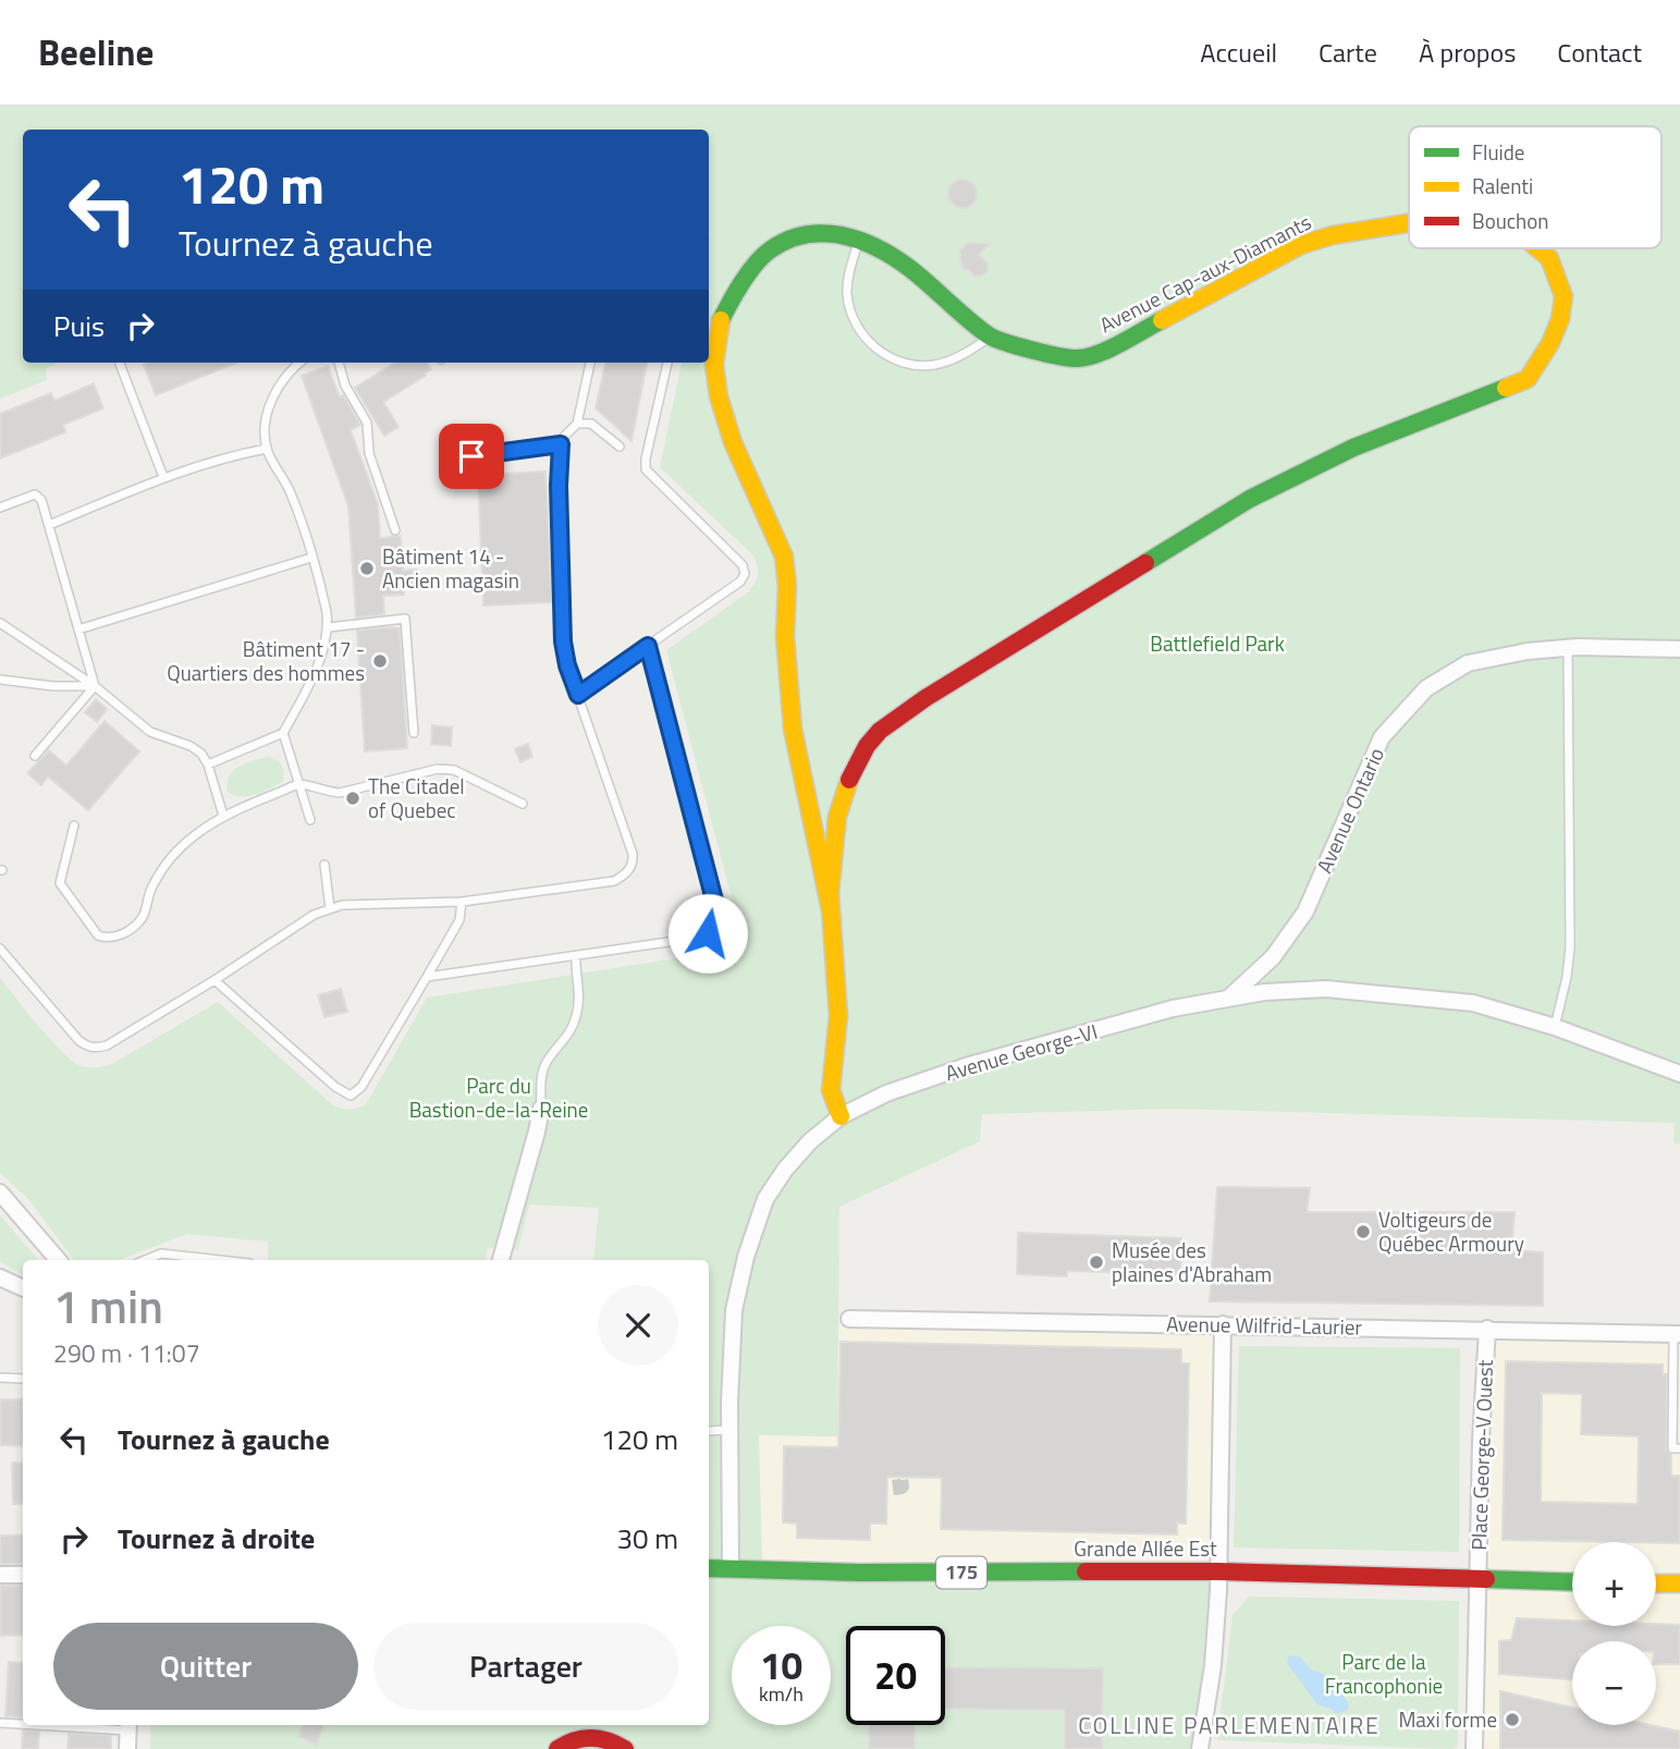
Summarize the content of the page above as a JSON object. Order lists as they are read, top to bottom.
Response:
{
  "streets": {
    "street": [
      "Avenue Cap-aux-Diamants",
      "Avenue Ontario",
      "Avenue George-VI",
      "Avenue Wilfrid-Laurier",
      "Place George-V Ouest",
      "Grande Allée Est",
      "175"
    ]
  },
  "crossings": [
    ["Avenue Cap-aux-Diamants", "Avenue George-VI"],
    ["Avenue Ontario", "Avenue George-VI"],
    ["Avenue George-VI", "Grande Allée Est"],
    ["Avenue Wilfrid-Laurier", "Place George-V Ouest"],
    ["Place George-V Ouest", "Grande Allée Est"]
  ],
  "districts": ["COLLINE PARLEMENTAIRE"],
  "parks": ["Battlefield Park", "Parc du Bastion-de-la-Reine", "Parc de la Francophonie"],
  "places": [
    "Bâtiment 14 - Ancien magasin",
    "Bâtiment 17 - Quartiers des hommes",
    "The Citadel of Quebec",
    "Voltigeurs de Québec Armoury",
    "Musée des plaines d'Abraham",
    "Maxi forme"
  ],
  "legend": ["Fluide", "Ralenti", "Bouchon"],
  "page": {
    "header": "Beeline",
    "nav": [
      "Accueil",
      "Carte",
      "À propos",
      "Contact"
    ],
    "turn": ["120 m", "Tournez à gauche"],
    "then": "Puis",
    "heading": ["1 min", "290 m · 11:07"],
    "list": [
      {
        "name": "Tournez à gauche",
        "value": "120 m"
      },
      {
        "name": "Tournez à droite",
        "value": "30 m"
      }
    ],
    "map_buttons": ["+", "−"],
    "buttons": ["Quitter", "Partager"],
    "speed": "10 km/h",
    "limit": "20"
  }
}
